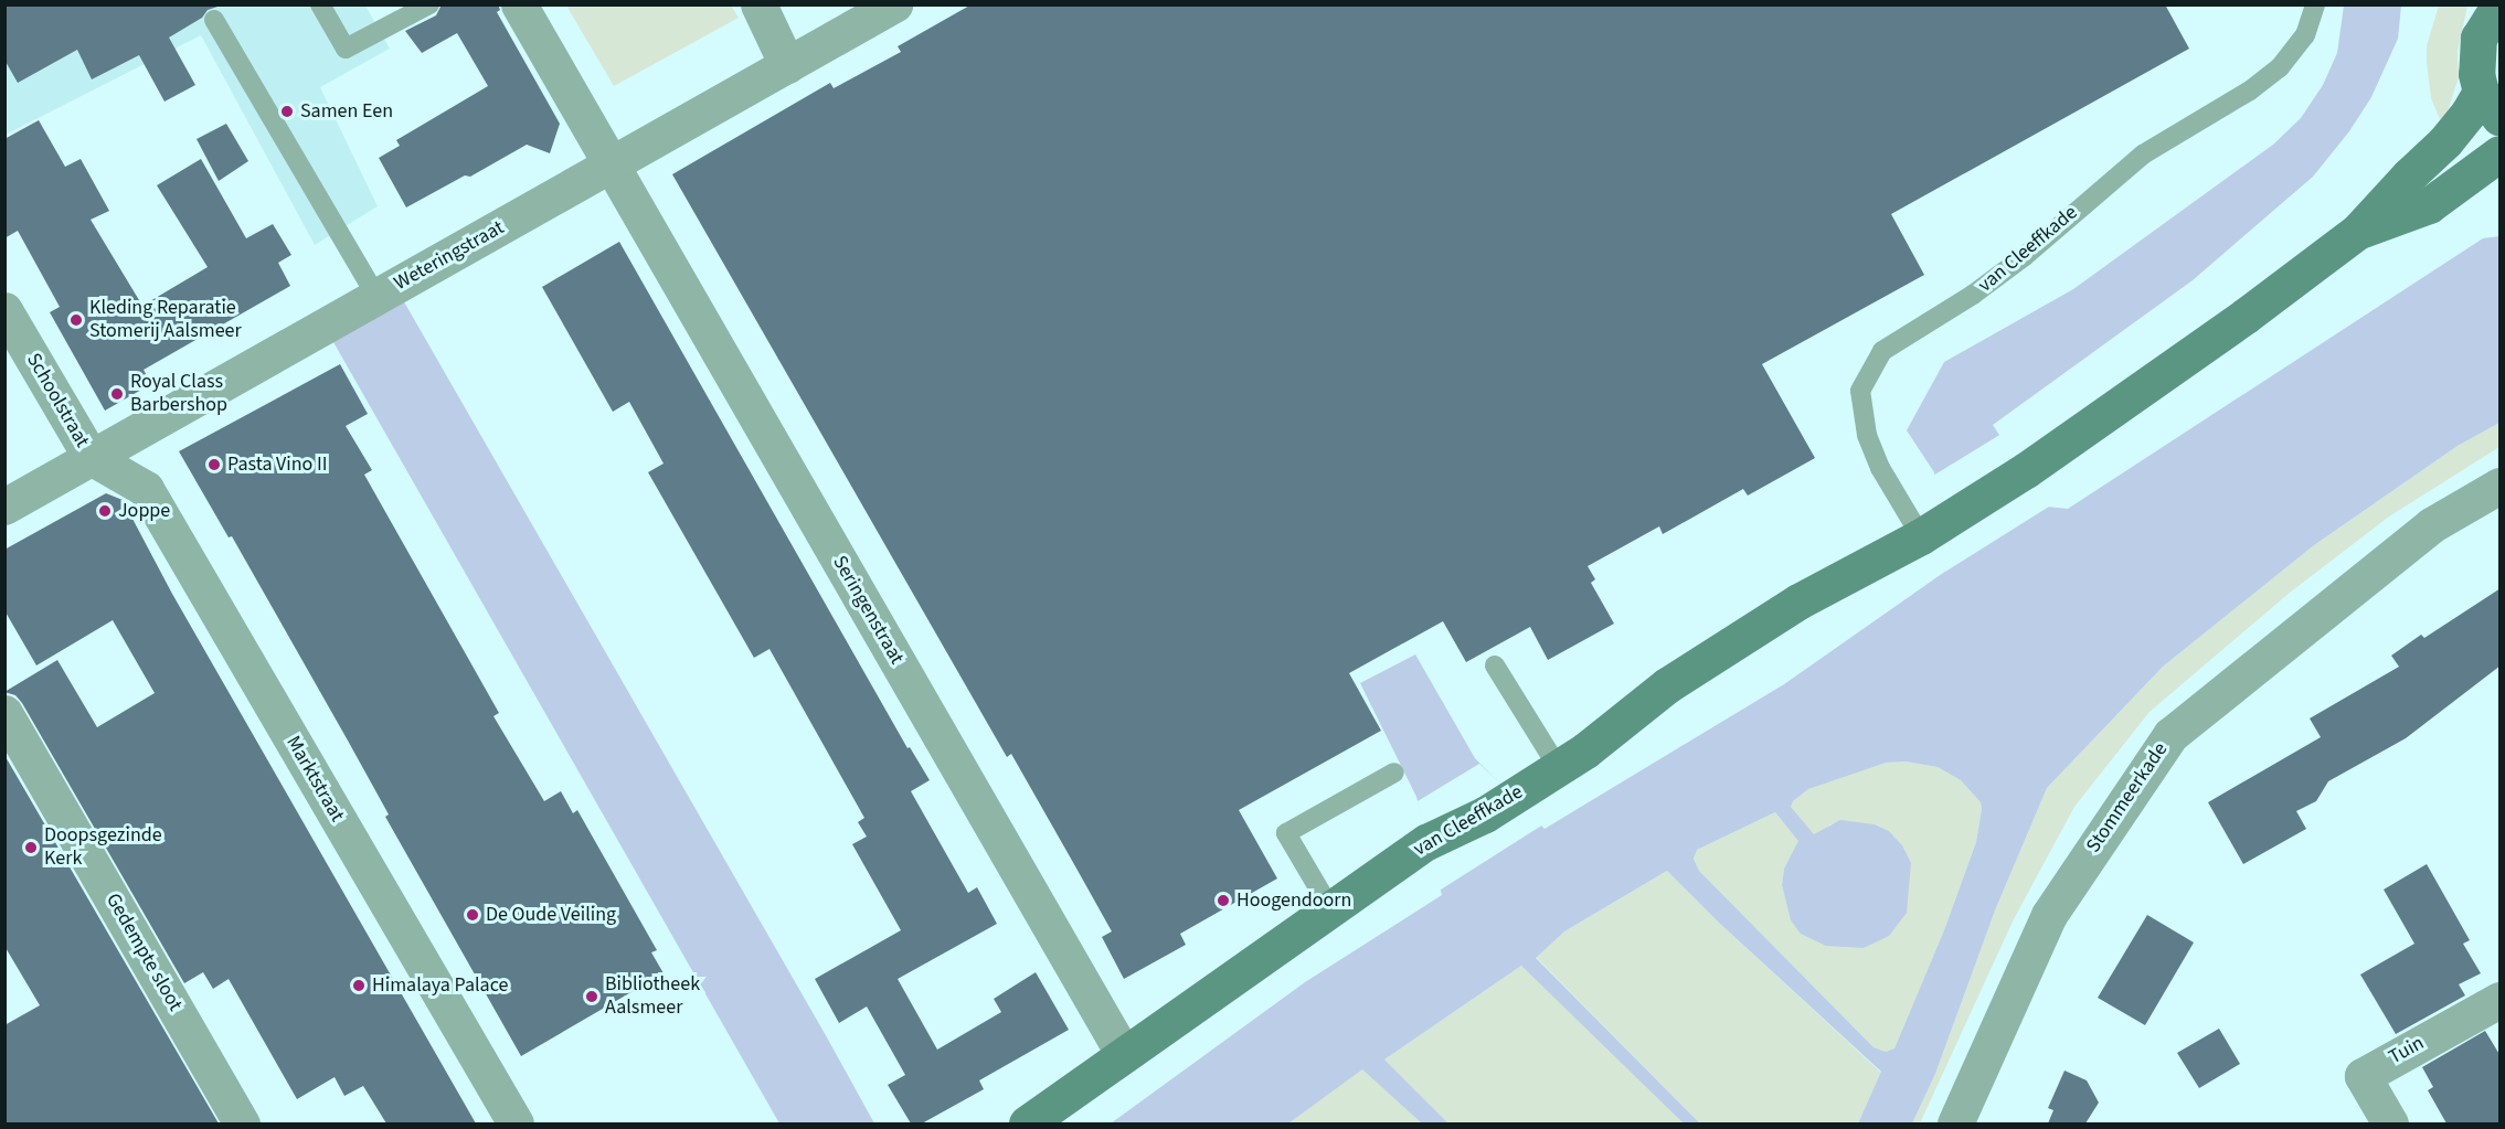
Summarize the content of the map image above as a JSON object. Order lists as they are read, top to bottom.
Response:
{
  "streets": {
    "main road": ["van Cleeffkade"],
    "street": [
      "Weteringstraat",
      "Schoolstraat",
      "Seringenstraat",
      "Marktstraat",
      "Stommeerkade",
      "Gedempte sloot",
      "Tuin"
    ]
  },
  "crossings": [
    ["van Cleeffkade", "Seringenstraat"],
    ["Weteringstraat", "Schoolstraat"],
    ["Weteringstraat", "Seringenstraat"],
    ["Weteringstraat", "Marktstraat"],
    ["Schoolstraat", "Marktstraat"]
  ],
  "places": [
    "Samen Een",
    "Kleding Reparatie Stomerij Aalsmeer",
    "Royal Class Barbershop",
    "Pasta Vino II",
    "Joppe",
    "Doopsgezinde Kerk",
    "Hoogendoorn",
    "De Oude Veiling",
    "Himalaya Palace",
    "Bibliotheek Aalsmeer"
  ]
}
